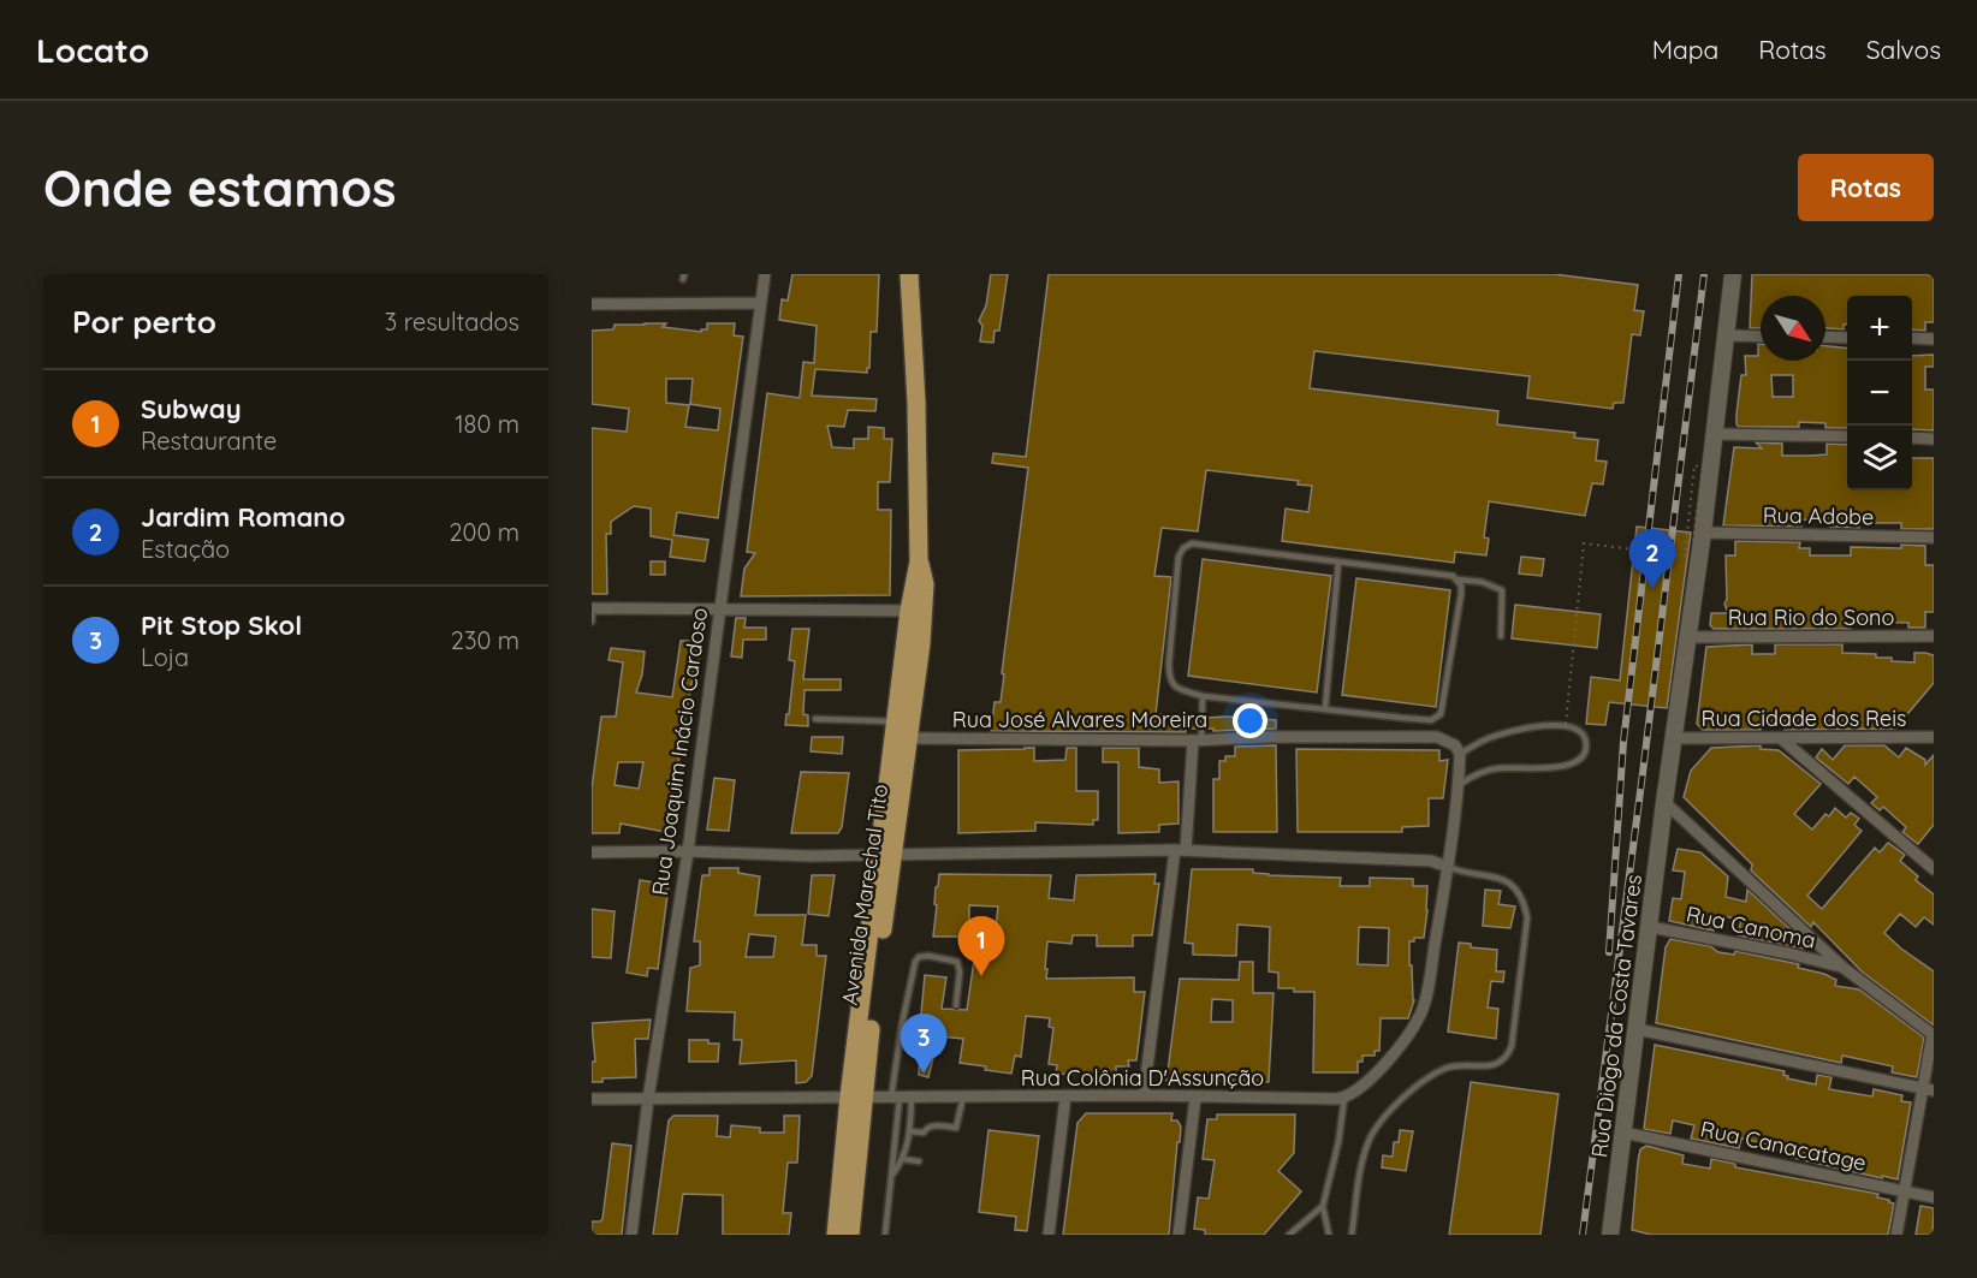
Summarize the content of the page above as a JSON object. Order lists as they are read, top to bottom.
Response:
{
  "streets": {
    "main road": ["Avenida Marechal Tito"],
    "street": [
      "Rua Adobe",
      "Rua Rio do Sono",
      "Rua Cidade dos Reis",
      "Rua José Alvares Moreira",
      "Rua Joaquim Inácio Cardoso",
      "Rua Canoma",
      "Rua Diogo da Costa Tavares",
      "Rua Colônia D'Assunção",
      "Rua Canacatage"
    ]
  },
  "crossings": [
    ["Rua Adobe", "Rua Diogo da Costa Tavares"],
    ["Rua Rio do Sono", "Rua Diogo da Costa Tavares"],
    ["Rua Cidade dos Reis", "Rua Diogo da Costa Tavares"],
    ["Rua José Alvares Moreira", "Avenida Marechal Tito"],
    ["Rua Joaquim Inácio Cardoso", "Rua Colônia D'Assunção"],
    ["Avenida Marechal Tito", "Rua Colônia D'Assunção"],
    ["Rua Canoma", "Rua Diogo da Costa Tavares"],
    ["Rua Diogo da Costa Tavares", "Rua Canacatage"]
  ],
  "north": "bottom right",
  "page": {
    "header": "Locato",
    "nav": ["Mapa", "Rotas", "Salvos"],
    "buttons": "Rotas",
    "title": "Onde estamos",
    "heading": ["Por perto", "3 resultados"],
    "map_buttons": ["+", "−"],
    "list": [
      {
        "mark": "1",
        "name": "Subway",
        "note": "Restaurante",
        "value": "180 m"
      },
      {
        "mark": "2",
        "name": "Jardim Romano",
        "note": "Estação",
        "value": "200 m"
      },
      {
        "mark": "3",
        "name": "Pit Stop Skol",
        "note": "Loja",
        "value": "230 m"
      }
    ],
    "pins": ["2", "1", "3"]
  }
}
